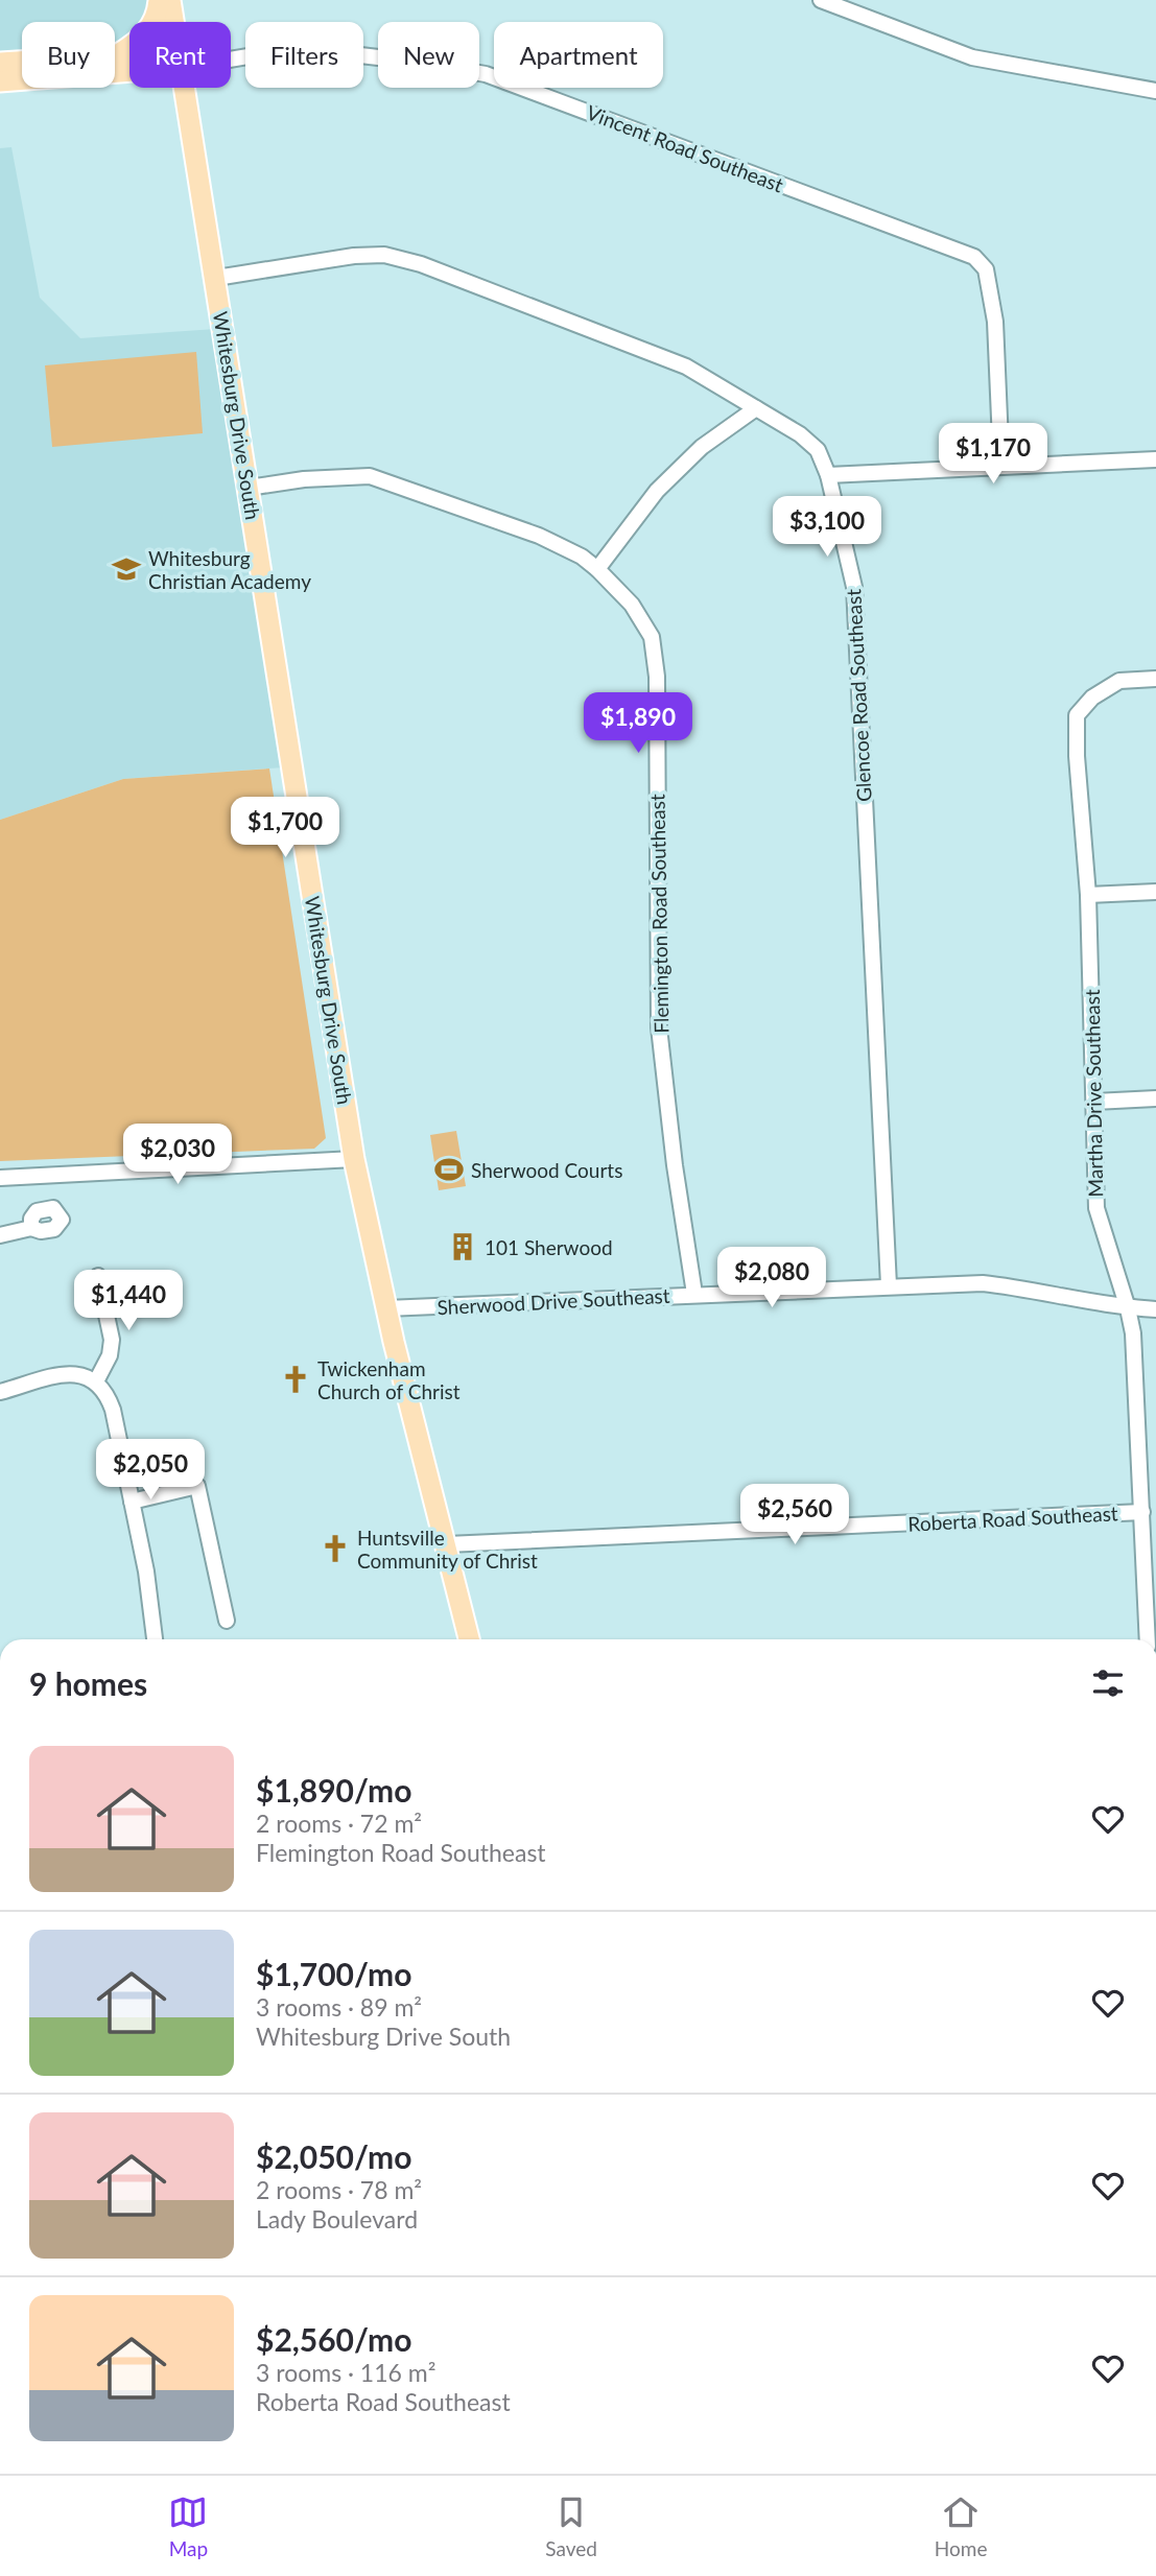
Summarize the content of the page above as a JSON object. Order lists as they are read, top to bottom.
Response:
{
  "streets": {
    "main road": ["Whitesburg Drive South"],
    "street": [
      "Vincent Road Southeast",
      "Glencoe Road Southeast",
      "Flemington Road Southeast",
      "Martha Drive Southeast",
      "Sherwood Drive Southeast",
      "Roberta Road Southeast"
    ]
  },
  "crossings": [
    ["Whitesburg Drive South", "Glencoe Road Southeast"],
    ["Whitesburg Drive South", "Flemington Road Southeast"],
    ["Whitesburg Drive South", "Sherwood Drive Southeast"],
    ["Whitesburg Drive South", "Roberta Road Southeast"],
    ["Glencoe Road Southeast", "Sherwood Drive Southeast"],
    ["Flemington Road Southeast", "Sherwood Drive Southeast"],
    ["Martha Drive Southeast", "Sherwood Drive Southeast"],
    ["Martha Drive Southeast", "Roberta Road Southeast"]
  ],
  "places": {
    "school or university": ["Whitesburg Christian Academy"],
    "sports": ["Sherwood Courts"],
    "building": ["101 Sherwood"],
    "church": ["Twickenham Church of Christ", "Huntsville Community of Christ"]
  },
  "page": {
    "chip": [
      "Buy",
      "Rent",
      "Filters",
      "New",
      "Apartment"
    ],
    "price": [
      "$1,170",
      "$3,100",
      "$1,890",
      "$1,700",
      "$2,030",
      "$2,080",
      "$1,440",
      "$2,050",
      "$2,560"
    ],
    "heading": "9 homes",
    "list": [
      {
        "name": "$1,890/mo",
        "note": "2 rooms · 72 m² · Flemington Road Southeast"
      },
      {
        "name": "$1,700/mo",
        "note": "3 rooms · 89 m² · Whitesburg Drive South"
      },
      {
        "name": "$2,050/mo",
        "note": "2 rooms · 78 m² · Lady Boulevard"
      },
      {
        "name": "$2,560/mo",
        "note": "3 rooms · 116 m² · Roberta Road Southeast"
      }
    ],
    "tabs": ["Map", "Saved", "Home"]
  }
}
